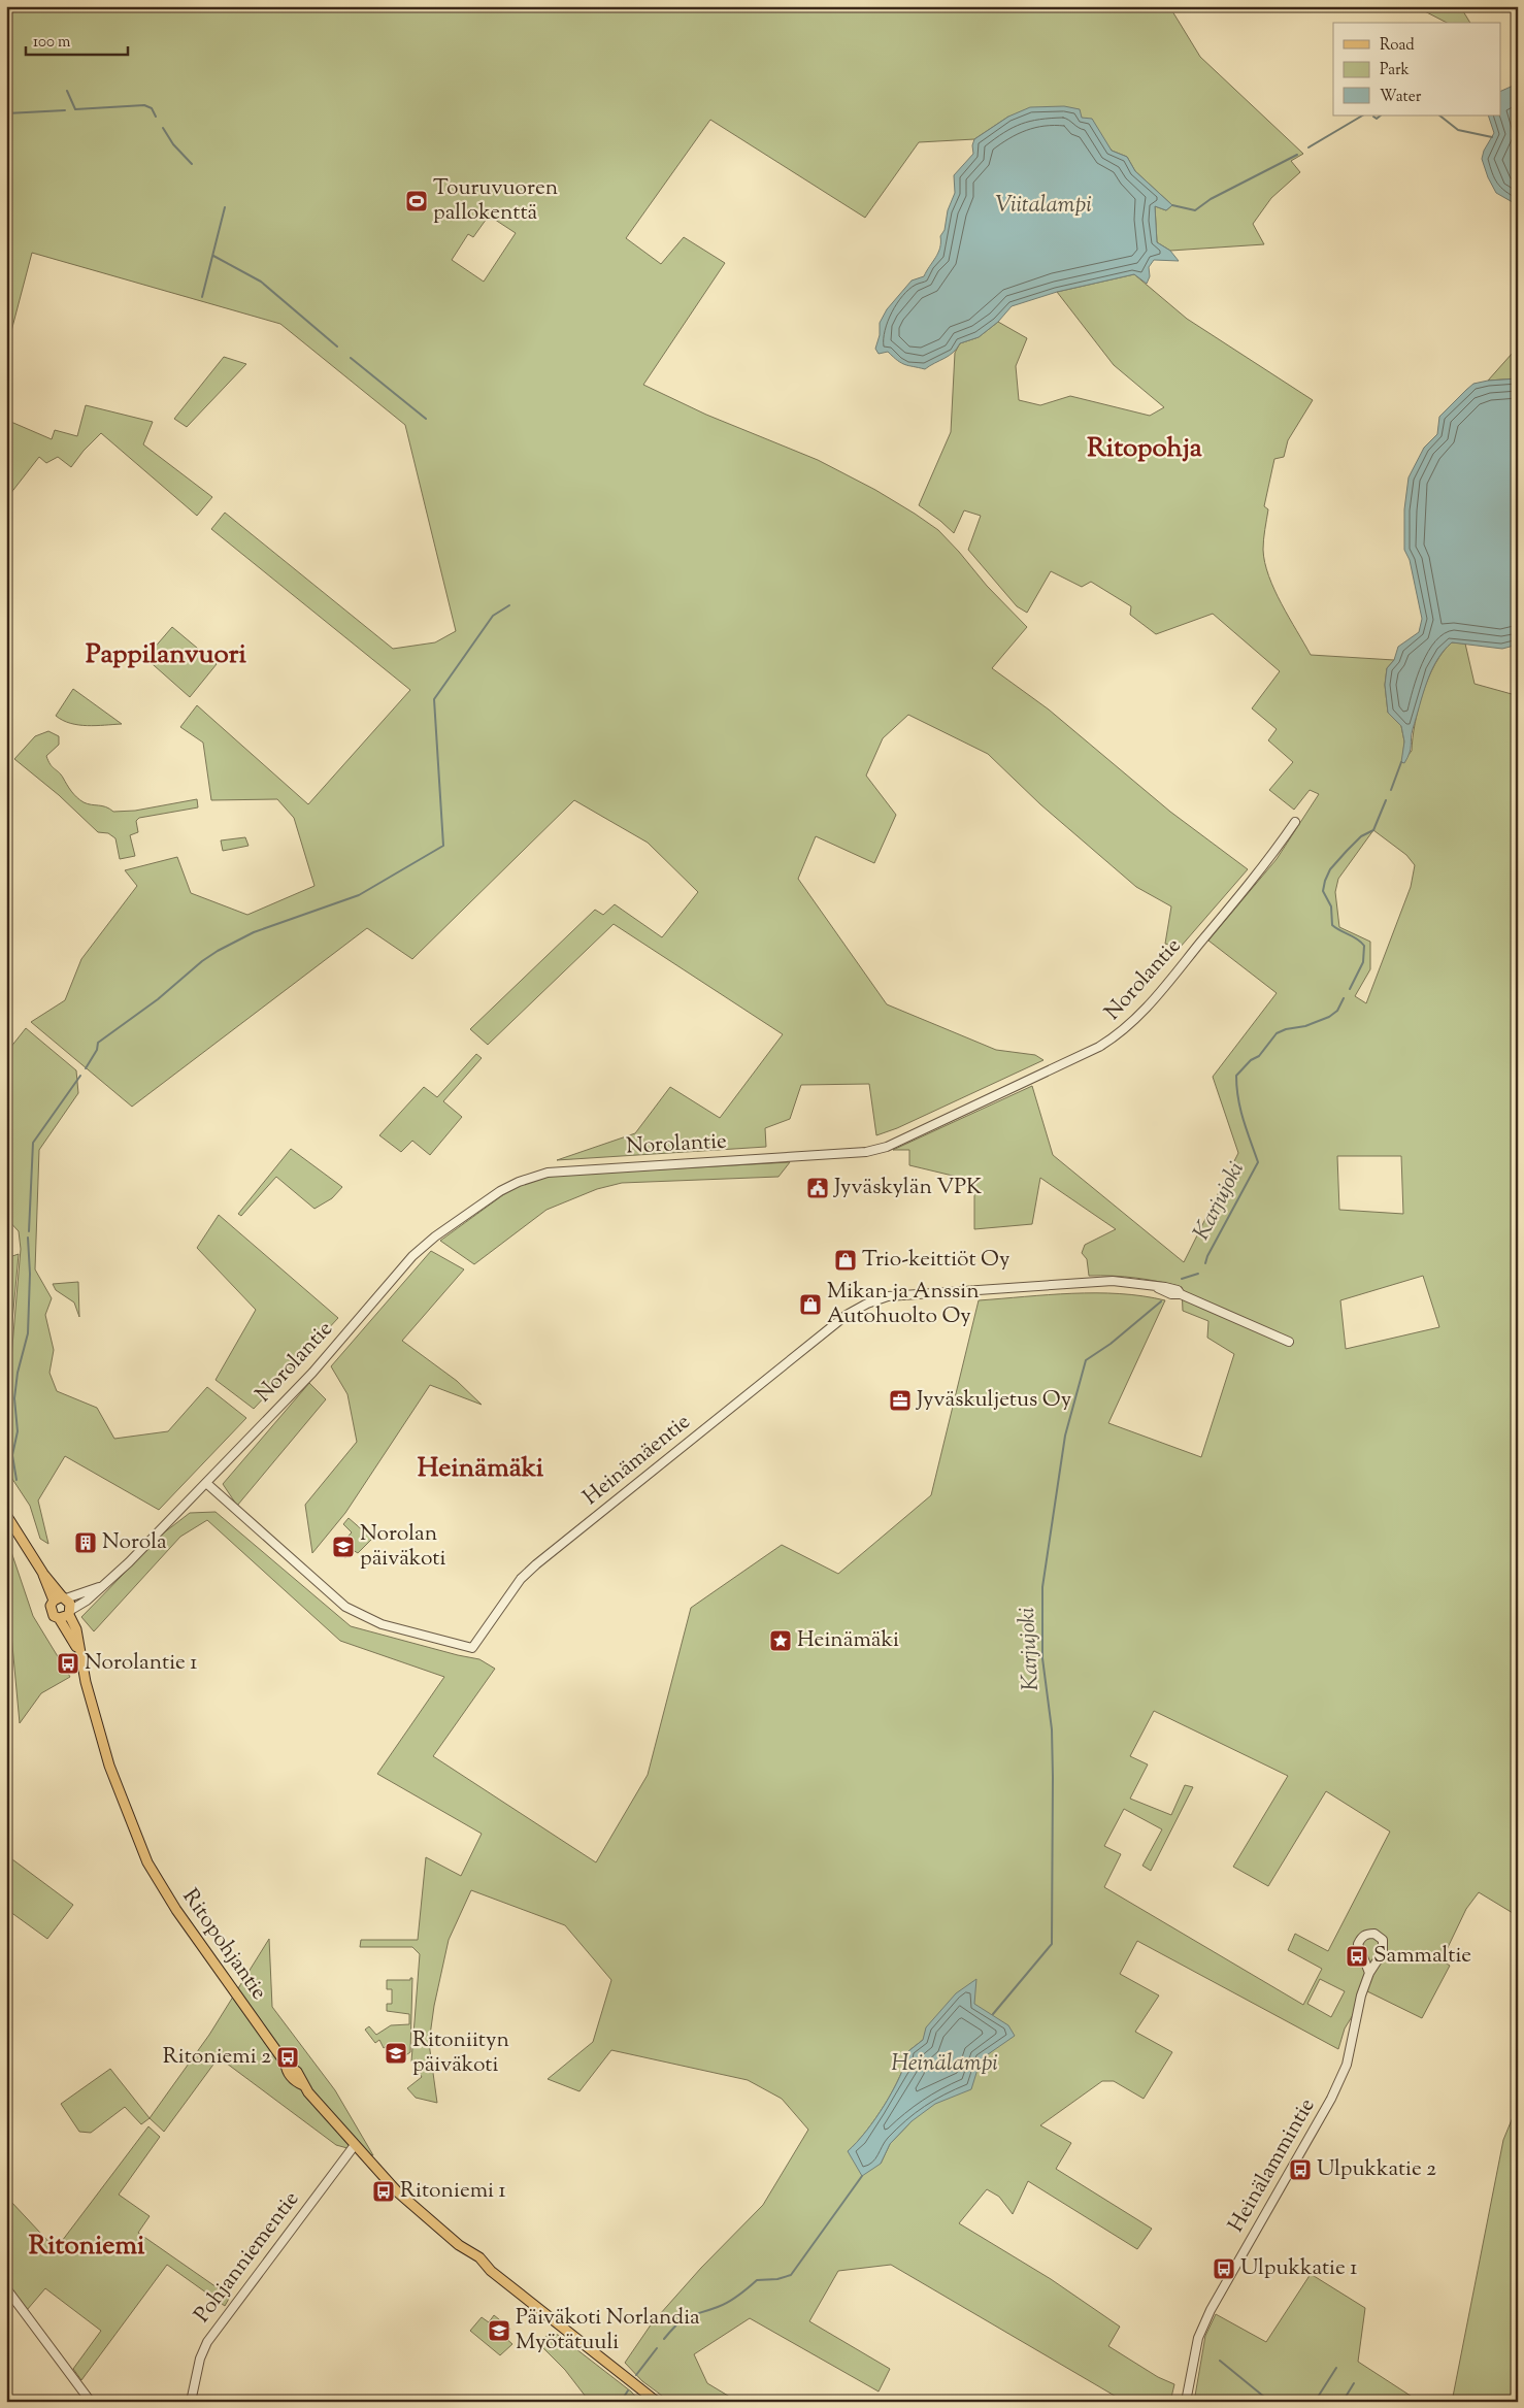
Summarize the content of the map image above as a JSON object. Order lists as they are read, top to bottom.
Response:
{
  "streets": {
    "main road": ["Ritopohjantie"],
    "street": [
      "Norolantie",
      "Heinämäentie",
      "Heinälammintie",
      "Pohjanniementie"
    ]
  },
  "crossings": [
    ["Norolantie", "Heinämäentie"],
    ["Norolantie", "Ritopohjantie"],
    ["Ritopohjantie", "Pohjanniementie"]
  ],
  "districts": [
    "Ritopohja",
    "Pappilanvuori",
    "Heinämäki",
    "Ritoniemi"
  ],
  "water": ["Viitalampi", "Karjujoki", "Heinälampi"],
  "places": {
    "sports": ["Touruvuoren pallokenttä"],
    "public building": ["Jyväskylän VPK"],
    "shop": ["Trio-keittiöt Oy", "Mikan ja Anssin Autohuolto Oy"],
    "office": ["Jyväskuljetus Oy"],
    "building": ["Norola"],
    "school or university": ["Norolan päiväkoti", "Ritoniityn päiväkoti", "Päiväkoti Norlandia Myötätuuli"],
    "place": ["Heinämäki"],
    "bus stop": [
      "Norolantie 1",
      "Sammaltie",
      "Ritoniemi 2",
      "Ulpukkatie 2",
      "Ritoniemi 1",
      "Ulpukkatie 1"
    ]
  },
  "legend": ["Road", "Park", "Water"],
  "scale_bar": "100 m"
}
